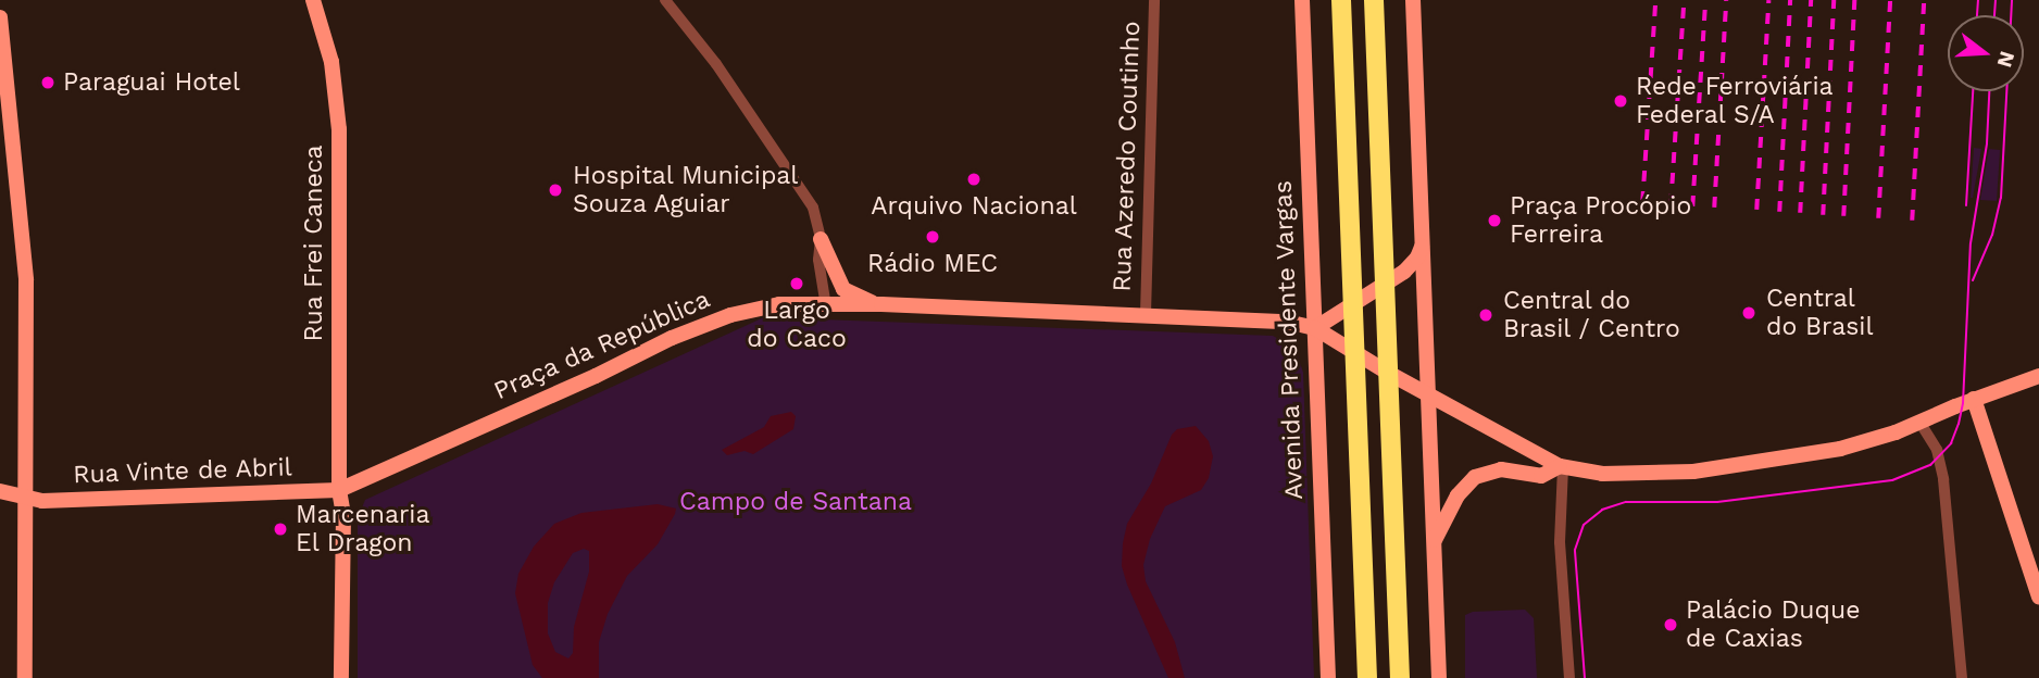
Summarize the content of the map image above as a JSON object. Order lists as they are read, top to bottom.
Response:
{
  "streets": {
    "main road": [
      "Rua Frei Caneca",
      "Avenida Presidente Vargas",
      "Praça da República",
      "Rua Vinte de Abril"
    ],
    "street": ["Rua Azeredo Coutinho"]
  },
  "crossings": [
    ["Rua Azeredo Coutinho", "Praça da República"],
    ["Rua Frei Caneca", "Praça da República"],
    ["Rua Frei Caneca", "Rua Vinte de Abril"],
    ["Avenida Presidente Vargas", "Praça da República"],
    ["Praça da República", "Rua Vinte de Abril"]
  ],
  "parks": ["Campo de Santana"],
  "places": [
    "Paraguai Hotel",
    "Rede Ferroviária Federal S/A",
    "Arquivo Nacional",
    "Hospital Municipal Souza Aguiar",
    "Praça Procópio Ferreira",
    "Rádio MEC",
    "Largo do Caco",
    "Central do Brasil",
    "Central do Brasil / Centro",
    "Marcenaria El Dragon",
    "Palácio Duque de Caxias"
  ],
  "north": "right"
}
